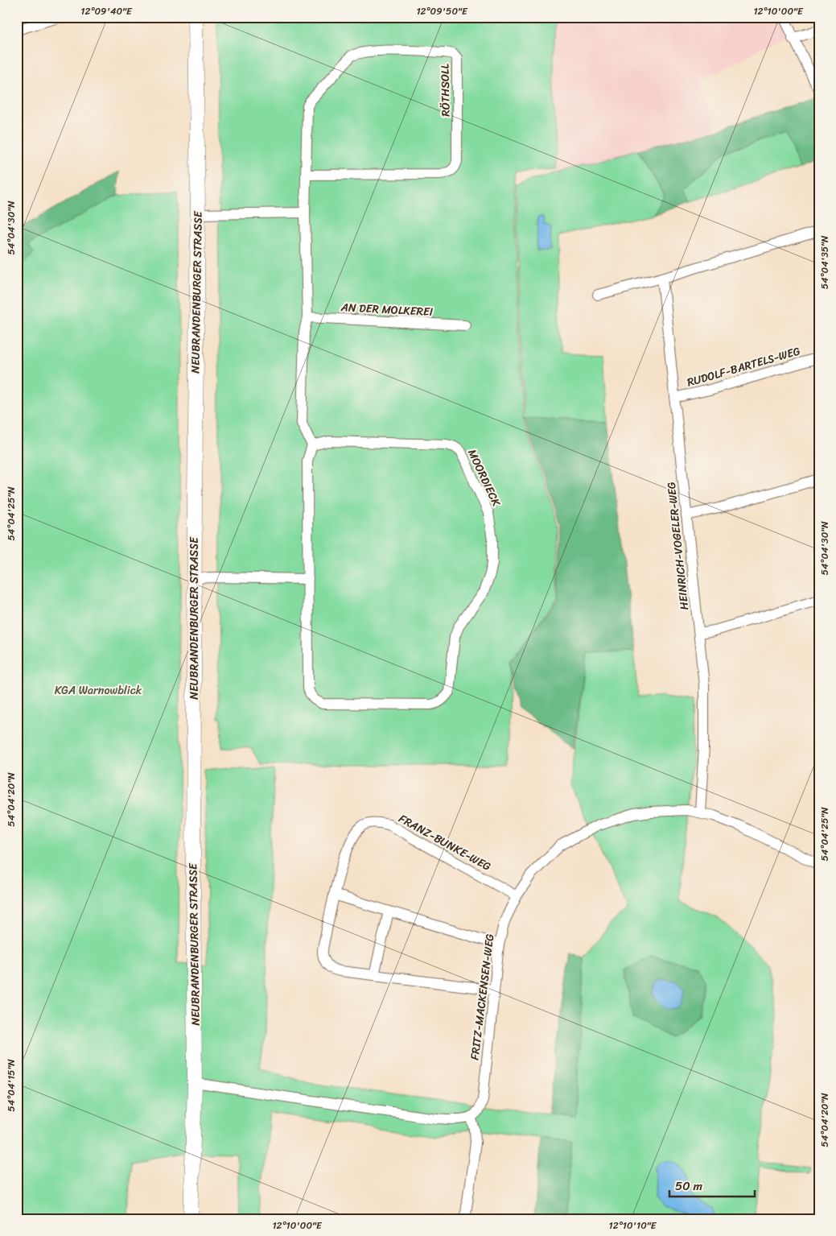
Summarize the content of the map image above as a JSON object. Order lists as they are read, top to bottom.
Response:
{
  "streets": {
    "main road": ["NEUBRANDENBURGER STRASSE"],
    "street": [
      "RÖTHSOLL",
      "AN DER MOLKEREI",
      "RUDOLF-BARTELS-WEG",
      "MOORDIECK",
      "HEINRICH-VOGELER-WEG",
      "FRANZ-BUNKE-WEG",
      "FRITZ-MACKENSEN-WEG"
    ]
  },
  "crossings": [
    ["RUDOLF-BARTELS-WEG", "HEINRICH-VOGELER-WEG"],
    ["HEINRICH-VOGELER-WEG", "FRITZ-MACKENSEN-WEG"],
    ["FRANZ-BUNKE-WEG", "FRITZ-MACKENSEN-WEG"]
  ],
  "parks": ["KGA Warnowblick"],
  "scale_bar": "50 m",
  "coordinates": [
    "12°09'40\"E",
    "12°09'50\"E",
    "12°10'00\"E",
    "54°04'30\"N",
    "54°04'35\"N",
    "54°04'25\"N",
    "54°04'20\"N",
    "54°04'15\"N",
    "12°10'10\"E"
  ]
}
